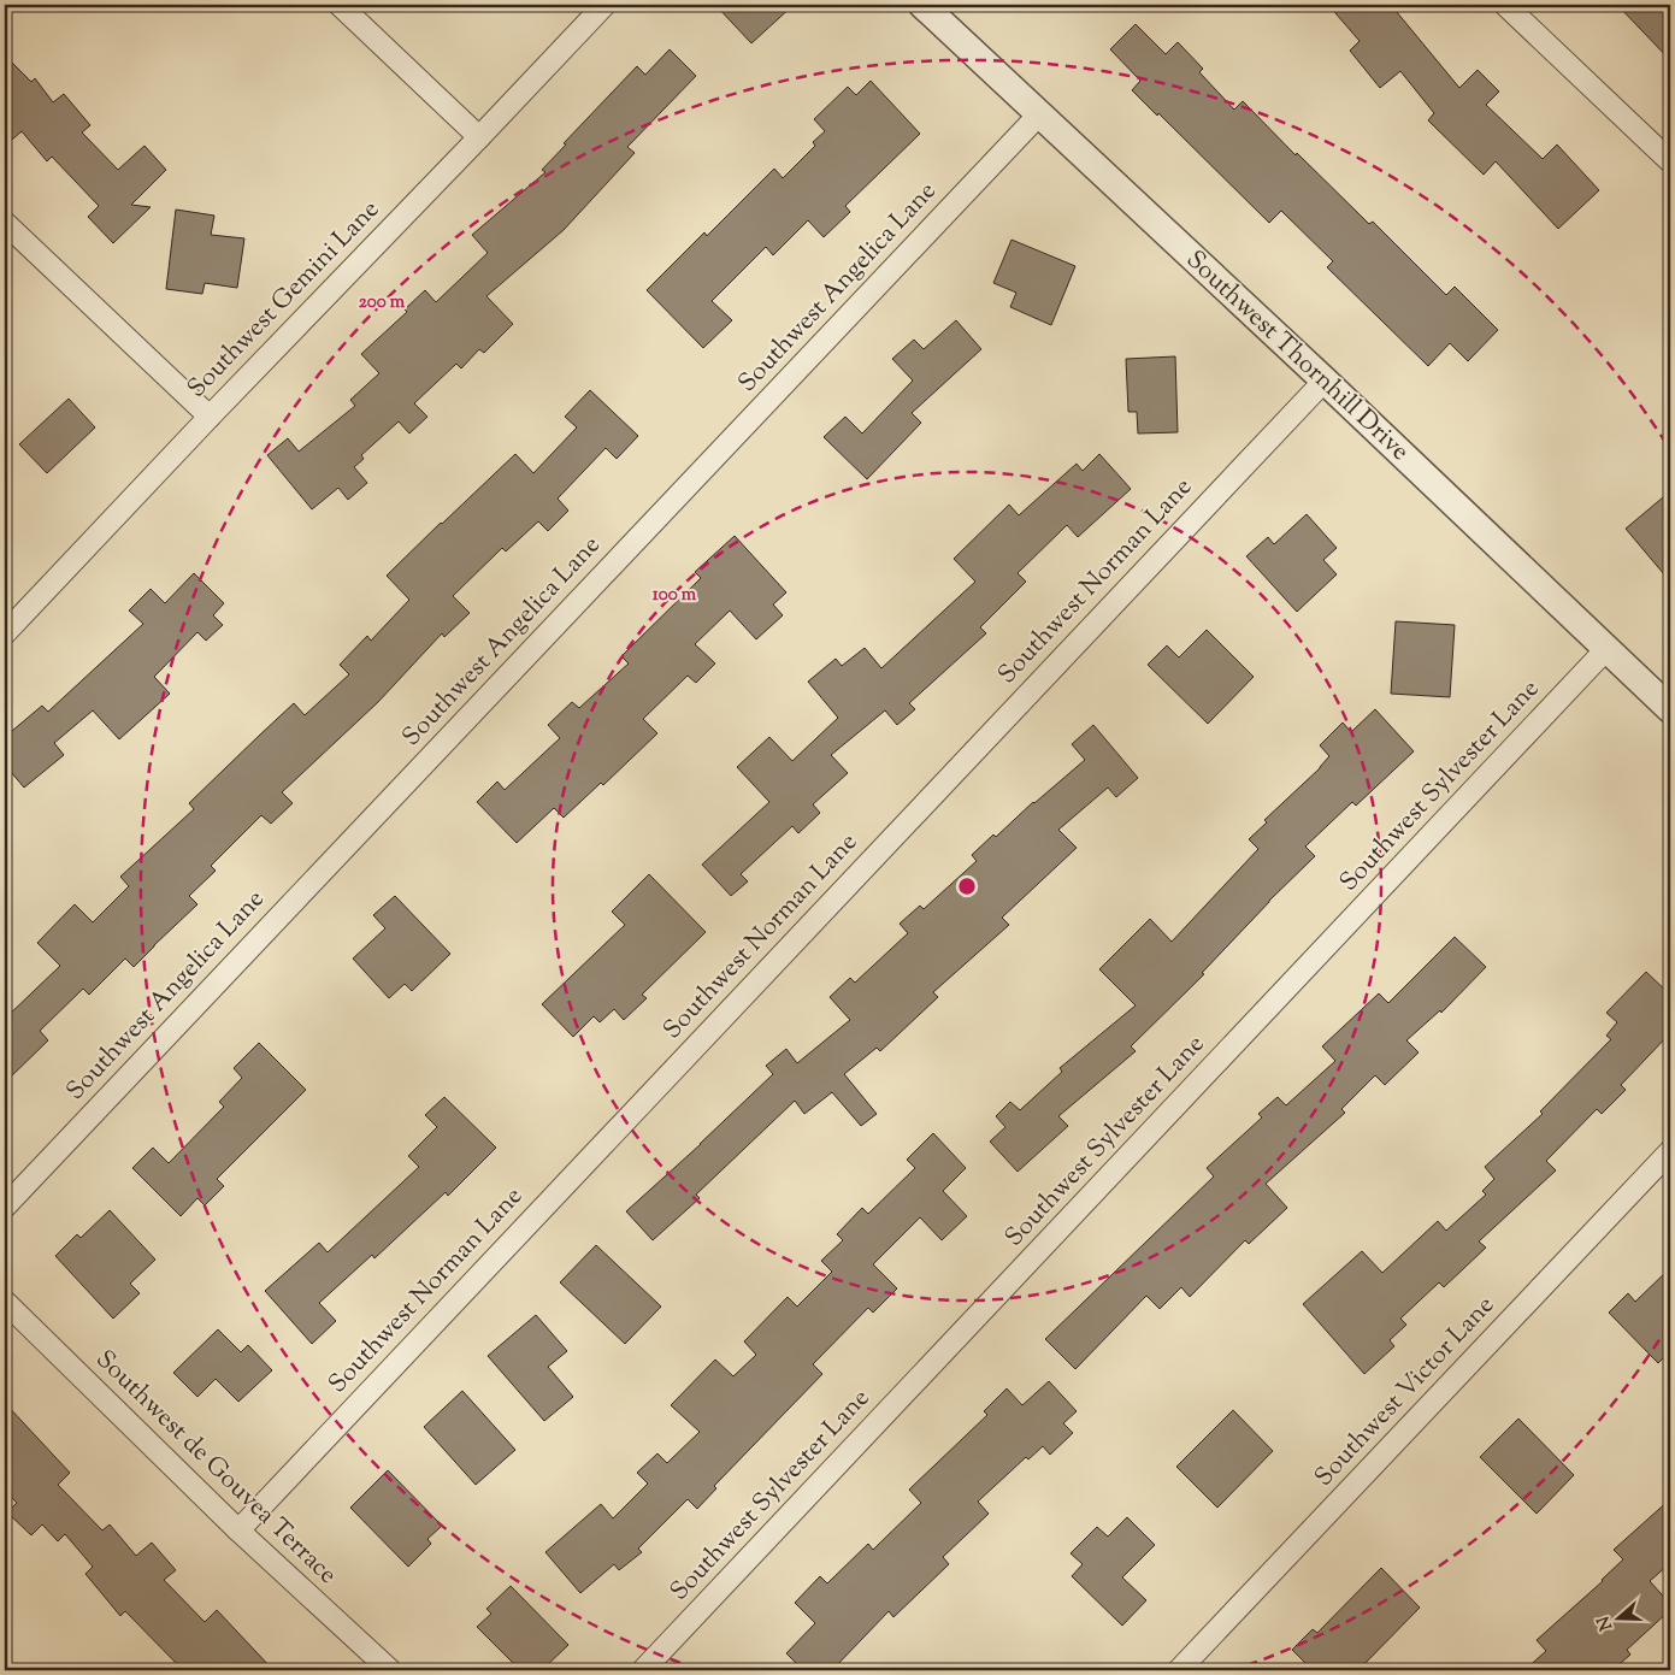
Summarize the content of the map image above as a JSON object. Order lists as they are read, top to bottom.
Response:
{
  "streets": {
    "street": [
      "Southwest Angelica Lane",
      "Southwest Gemini Lane",
      "Southwest Thornhill Drive",
      "Southwest Norman Lane",
      "Southwest Sylvester Lane",
      "Southwest Victor Lane",
      "Southwest de Gouvea Terrace"
    ]
  },
  "crossings": [
    ["Southwest Angelica Lane", "Southwest Thornhill Drive"],
    ["Southwest Thornhill Drive", "Southwest Norman Lane"],
    ["Southwest Thornhill Drive", "Southwest Sylvester Lane"],
    ["Southwest Norman Lane", "Southwest de Gouvea Terrace"]
  ],
  "north": "left",
  "rings": ["200 m", "100 m"]
}
